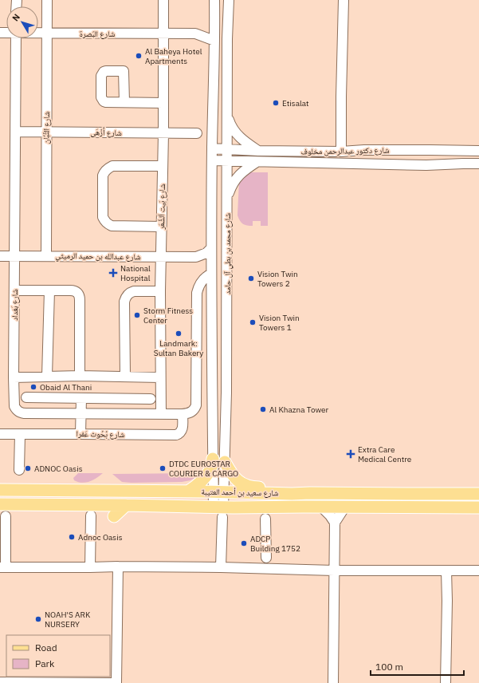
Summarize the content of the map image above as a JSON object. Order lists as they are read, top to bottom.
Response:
{
  "streets": {
    "main road": ["شارع سعيد بن أحمد العتيبة"],
    "street": [
      "شارع البَصرة",
      "شارع التَّبَّان",
      "شارع أَزْهَى",
      "شارع دكتور عبدالرحمن مخلوف",
      "شارع بَيت اَلشَّعَر",
      "شارع محمد بن بطي آل حامد",
      "شارع عبدالله بن حميد الرميثي",
      "شارع بَغداد",
      "شارع بُحُوث عَفرا"
    ]
  },
  "crossings": [
    ["شارع البَصرة", "شارع التَّبَّان"],
    ["شارع البَصرة", "شارع بَيت اَلشَّعَر"],
    ["شارع البَصرة", "شارع محمد بن بطي آل حامد"],
    ["شارع التَّبَّان", "شارع أَزْهَى"],
    ["شارع التَّبَّان", "شارع عبدالله بن حميد الرميثي"],
    ["شارع أَزْهَى", "شارع بَيت اَلشَّعَر"],
    ["شارع أَزْهَى", "شارع بَغداد"],
    ["شارع دكتور عبدالرحمن مخلوف", "شارع محمد بن بطي آل حامد"],
    ["شارع بَيت اَلشَّعَر", "شارع عبدالله بن حميد الرميثي"],
    ["شارع بَيت اَلشَّعَر", "شارع بَغداد"],
    ["شارع محمد بن بطي آل حامد", "شارع عبدالله بن حميد الرميثي"],
    ["شارع محمد بن بطي آل حامد", "شارع سعيد بن أحمد العتيبة"],
    ["شارع عبدالله بن حميد الرميثي", "شارع بَغداد"],
    ["شارع بَغداد", "شارع بُحُوث عَفرا"]
  ],
  "places": {
    "other": [
      "Al Baheya Hotel Apartments",
      "Etisalat",
      "Vision Twin Towers 2",
      "Storm Fitness Center",
      "Vision Twin Towers 1",
      "Landmark: Sultan Bakery",
      "Obaid Al Thani",
      "Al Khazna Tower",
      "ADNOC Oasis",
      "DTDC EUROSTAR COURIER & CARGO",
      "Adnoc Oasis",
      "ADCP Building 1752",
      "NOAH'S ARK NURSERY"
    ],
    "health": ["National Hospital", "Extra Care Medical Centre"]
  },
  "legend": ["Road", "Park"],
  "scale_bar": "100 m",
  "north": "top left"
}
